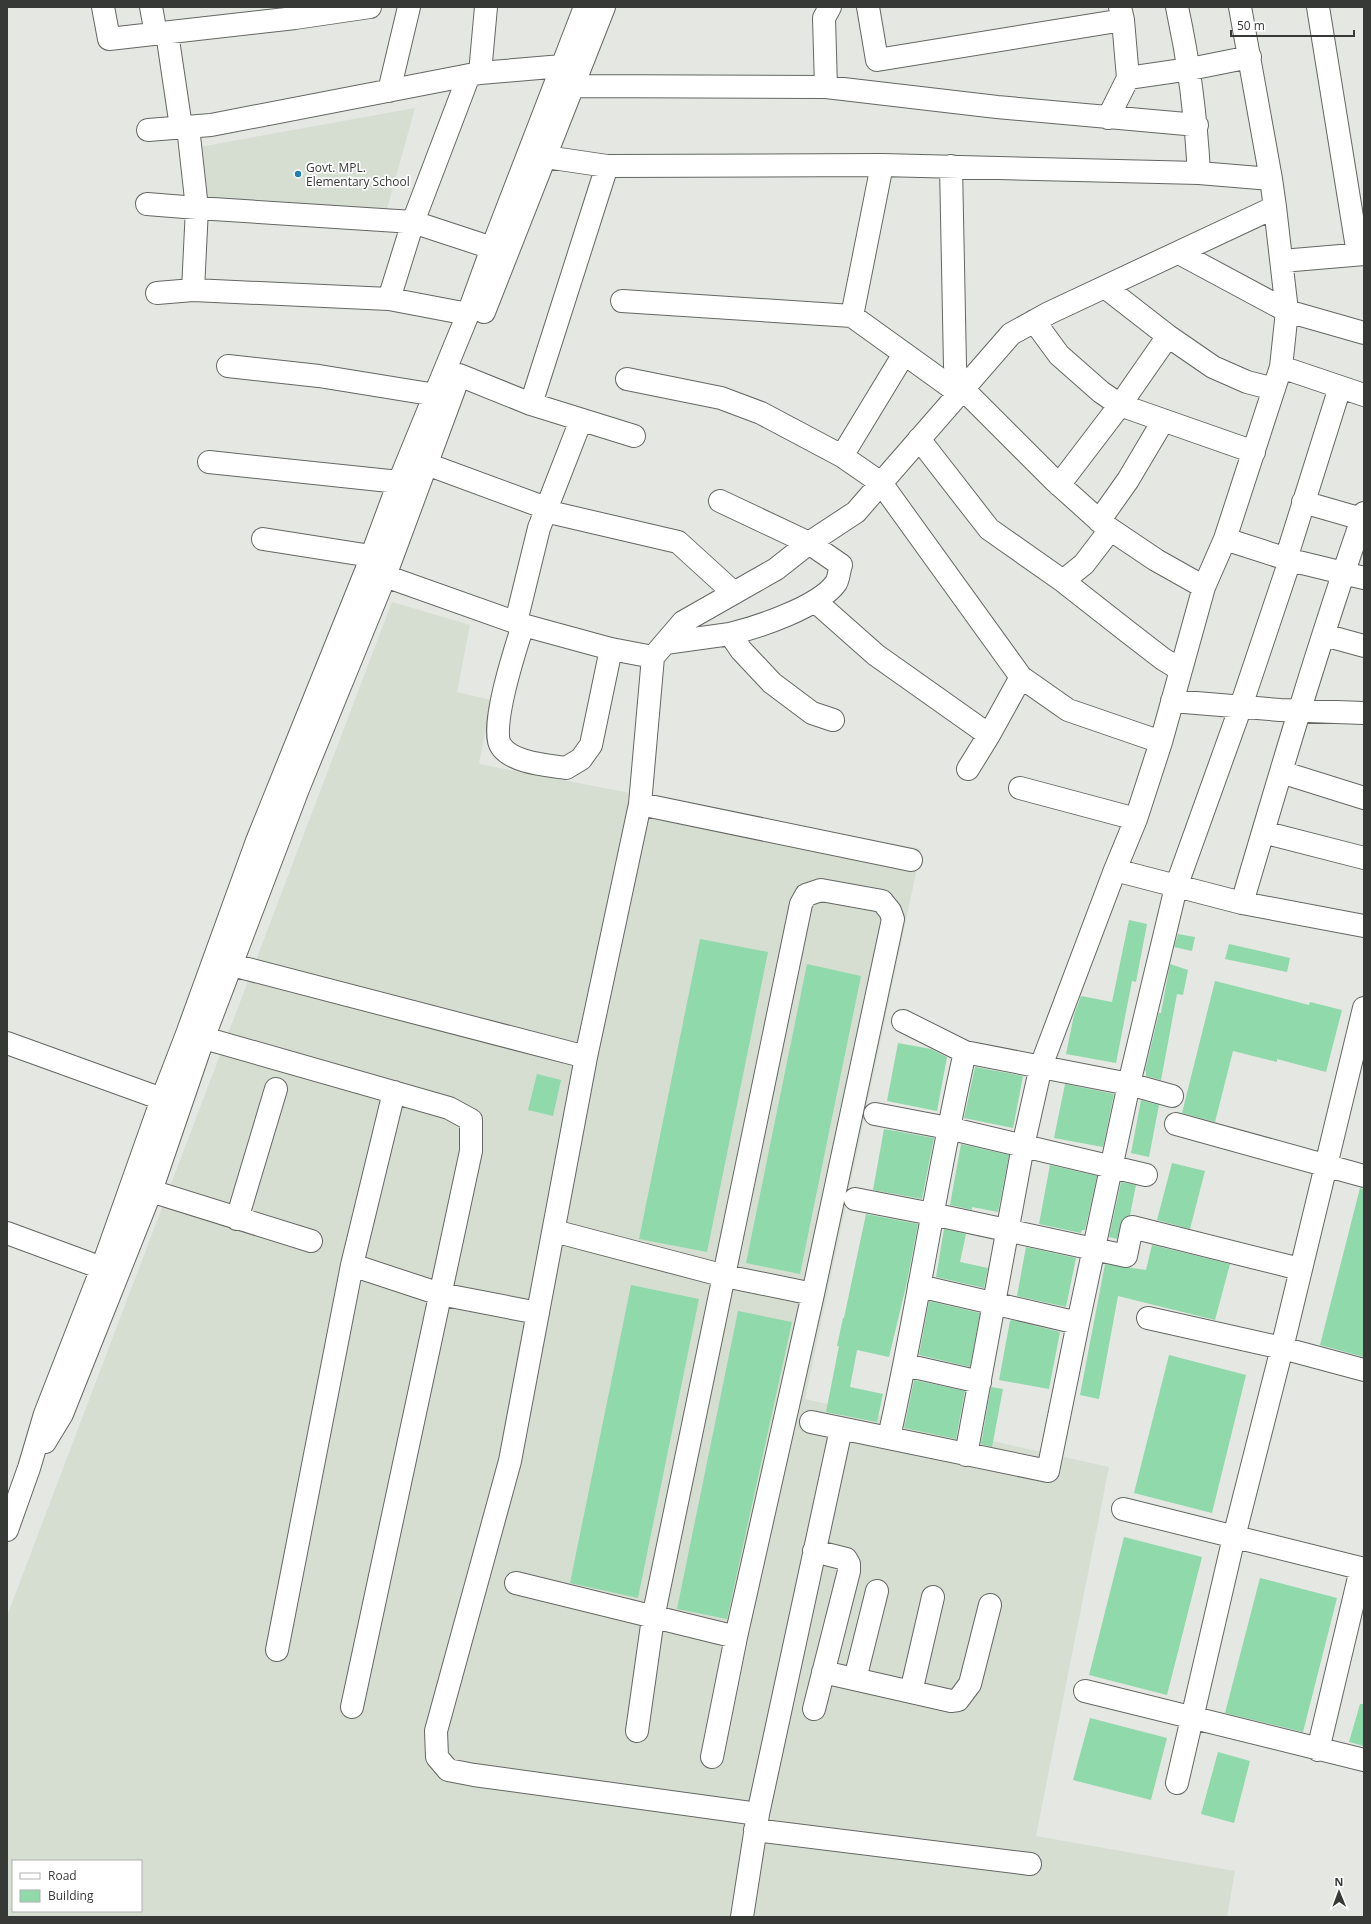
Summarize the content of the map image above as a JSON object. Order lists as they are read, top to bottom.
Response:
{
  "places": ["Govt. MPL. Elementary School"],
  "legend": ["Road", "Building"],
  "scale_bar": "50 m",
  "north": "top"
}
